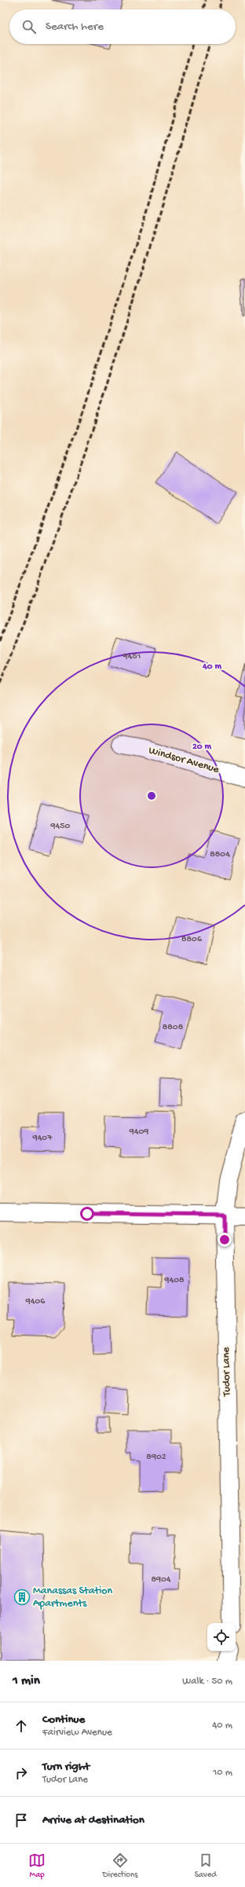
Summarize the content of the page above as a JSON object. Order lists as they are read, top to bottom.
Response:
{
  "streets": {
    "street": ["Windsor Avenue", "Tudor Lane"]
  },
  "places": {
    "building": ["Manassas Station Apartments"]
  },
  "house_numbers": [
    "9451",
    "9450",
    "8804",
    "8806",
    "8808",
    "9409",
    "9407",
    "9408",
    "9406",
    "8902",
    "8904"
  ],
  "page": {
    "search": "Search here",
    "heading": ["1 min", "Walk · 50 m"],
    "list": [
      ["Continue", "Fairview Avenue", "40 m"],
      ["Turn right", "Tudor Lane", "10 m"],
      "Arrive at destination"
    ],
    "nav": ["Map", "Directions", "Saved"]
  },
  "rings": ["40 m", "20 m"]
}
